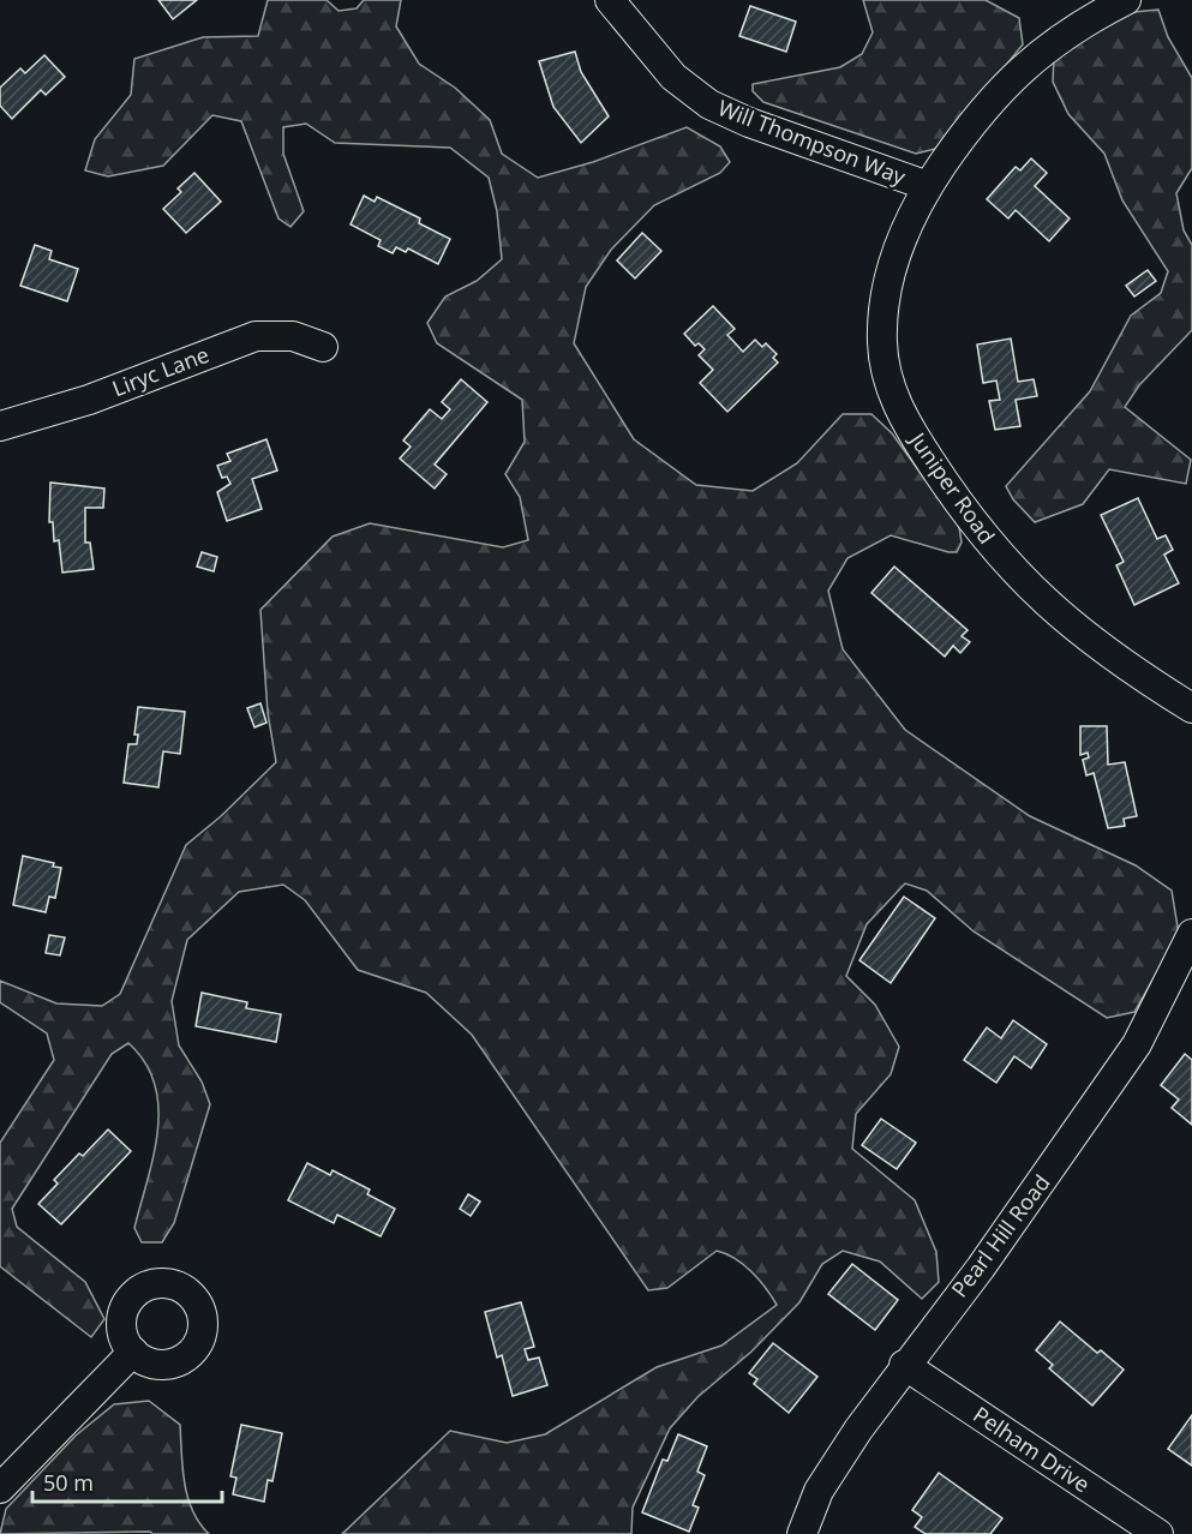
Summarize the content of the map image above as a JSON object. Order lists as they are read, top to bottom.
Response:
{
  "streets": {
    "street": [
      "Will Thompson Way",
      "Liryc Lane",
      "Juniper Road",
      "Pearl Hill Road",
      "Pelham Drive"
    ]
  },
  "crossings": [
    ["Will Thompson Way", "Juniper Road"],
    ["Pearl Hill Road", "Pelham Drive"]
  ],
  "scale_bar": "50 m"
}
